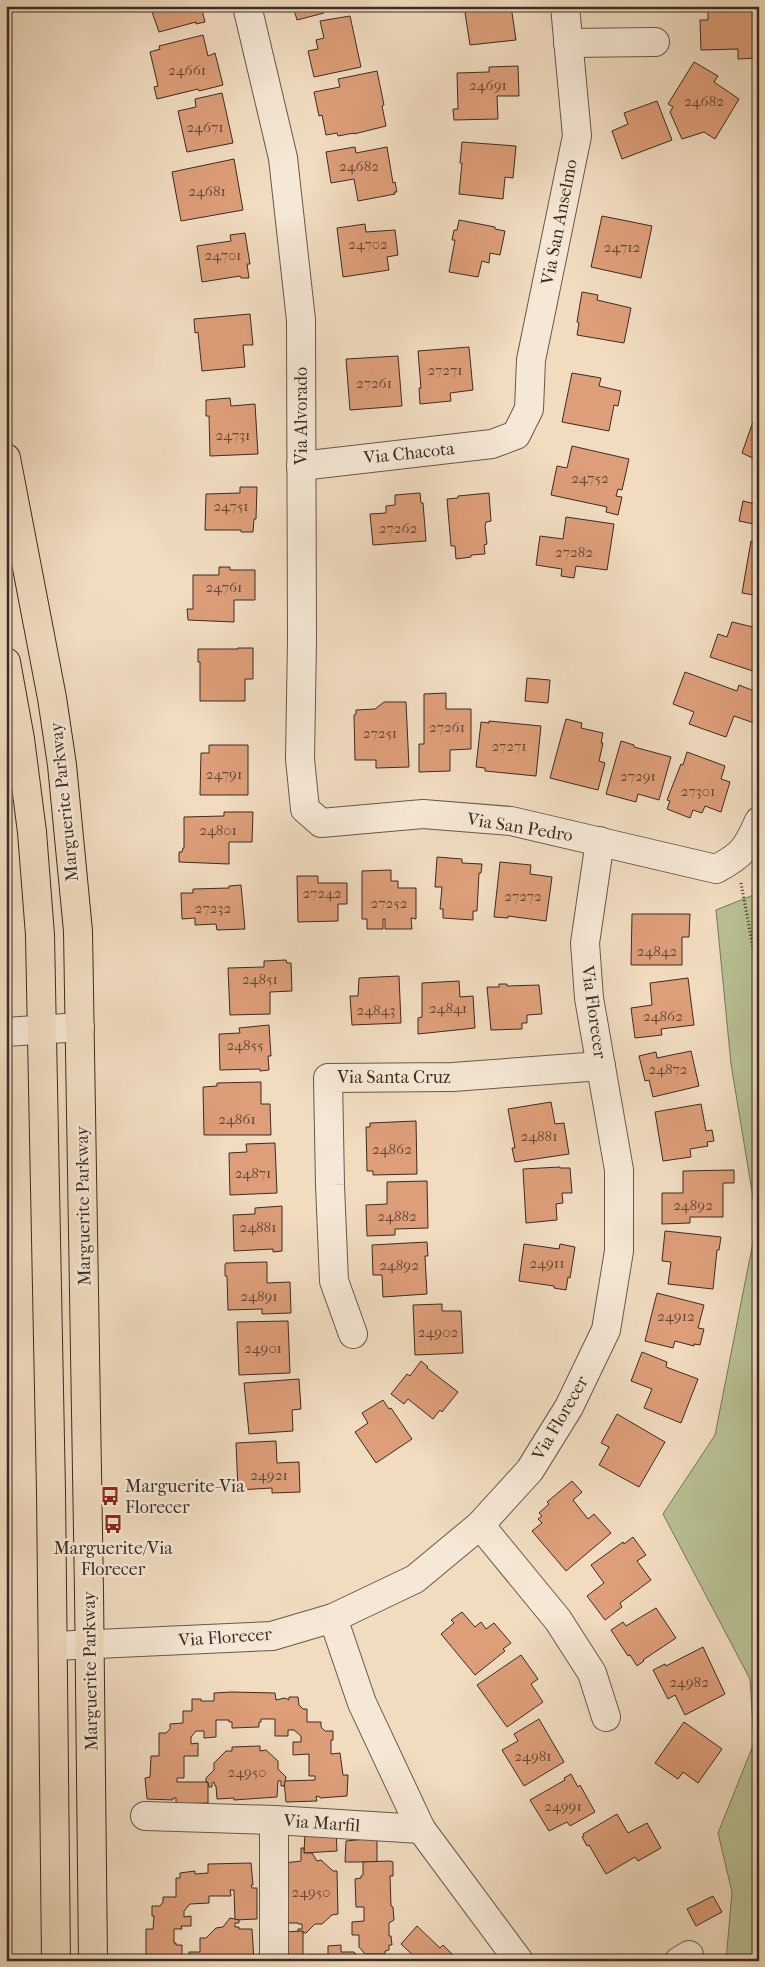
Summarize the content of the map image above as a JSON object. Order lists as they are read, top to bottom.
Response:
{
  "streets": {
    "main road": ["Marguerite Parkway"],
    "street": [
      "Via San Anselmo",
      "Via Alvorado",
      "Via Chacota",
      "Via San Pedro",
      "Via Florecer",
      "Via Santa Cruz",
      "Via Marfil"
    ]
  },
  "crossings": [
    ["Via San Anselmo", "Via Chacota"],
    ["Via Alvorado", "Via Chacota"],
    ["Via Alvorado", "Via San Pedro"],
    ["Marguerite Parkway", "Via Florecer"],
    ["Via San Pedro", "Via Florecer"],
    ["Via Florecer", "Via Santa Cruz"]
  ],
  "places": {
    "bus stop": ["Marguerite-Via Florecer", "Marguerite/Via Florecer"]
  },
  "house_numbers": [
    "24661",
    "24691",
    "24682",
    "24671",
    "24682",
    "24681",
    "24702",
    "24712",
    "24701",
    "27271",
    "27261",
    "24731",
    "24752",
    "24751",
    "27262",
    "27282",
    "24761",
    "27261",
    "27251",
    "27271",
    "24791",
    "27291",
    "27301",
    "24801",
    "27242",
    "27272",
    "27252",
    "27232",
    "24842",
    "24851",
    "24841",
    "24843",
    "24862",
    "24855",
    "24872",
    "24861",
    "24881",
    "24862",
    "24871",
    "24892",
    "24882",
    "24881",
    "24911",
    "24892",
    "24891",
    "24912",
    "24902",
    "24901",
    "24921",
    "24982",
    "24981",
    "24950",
    "24991",
    "24950"
  ]
}
